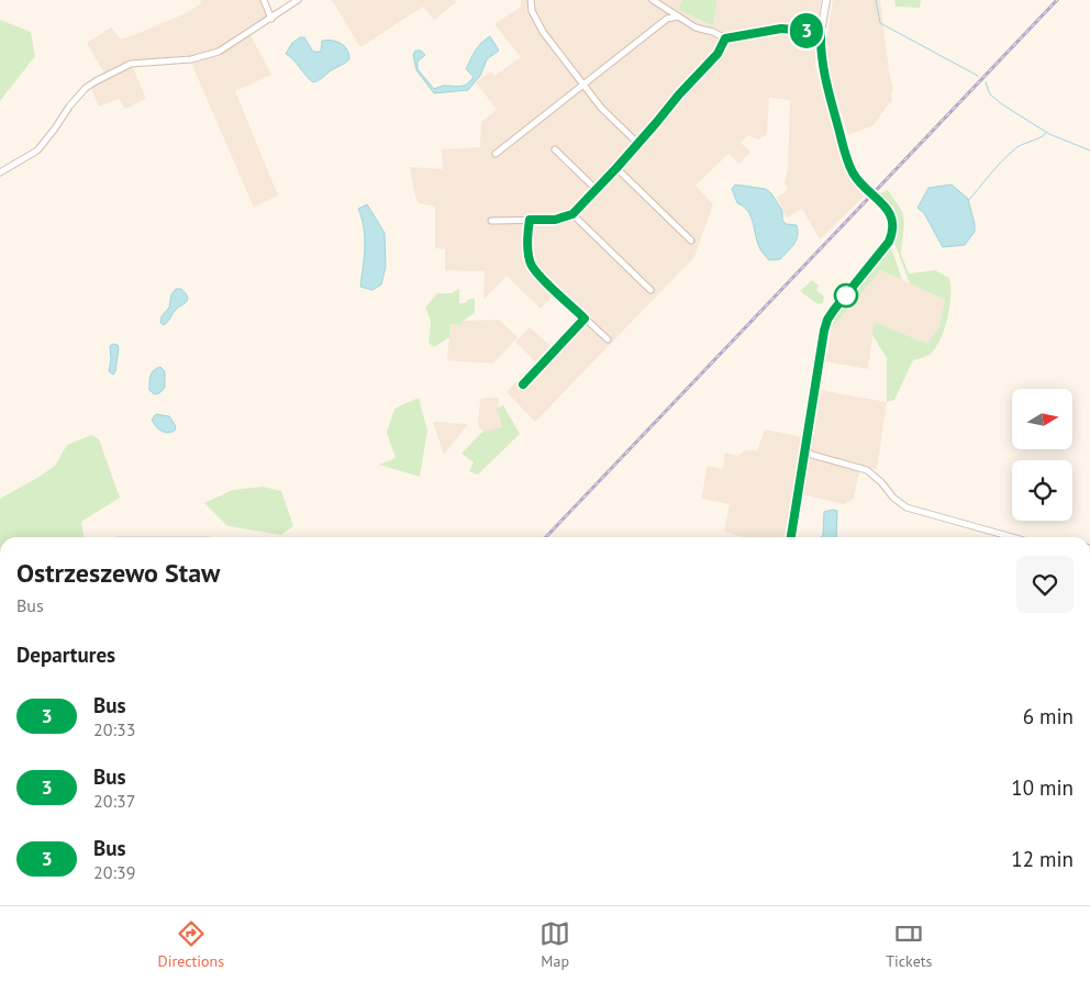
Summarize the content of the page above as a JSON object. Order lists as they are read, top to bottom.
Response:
{
  "lines": ["bus line 3"],
  "north": "right",
  "page": {
    "on_map": "3",
    "heading": [
      ["Ostrzeszewo Staw", "Bus"],
      "Departures"
    ],
    "list": [
      {
        "mark": "3",
        "name": "Bus",
        "note": "20:33",
        "value": "6 min"
      },
      {
        "mark": "3",
        "name": "Bus",
        "note": "20:37",
        "value": "10 min"
      },
      {
        "mark": "3",
        "name": "Bus",
        "note": "20:39",
        "value": "12 min"
      }
    ],
    "tabs": ["Directions", "Map", "Tickets"]
  }
}
